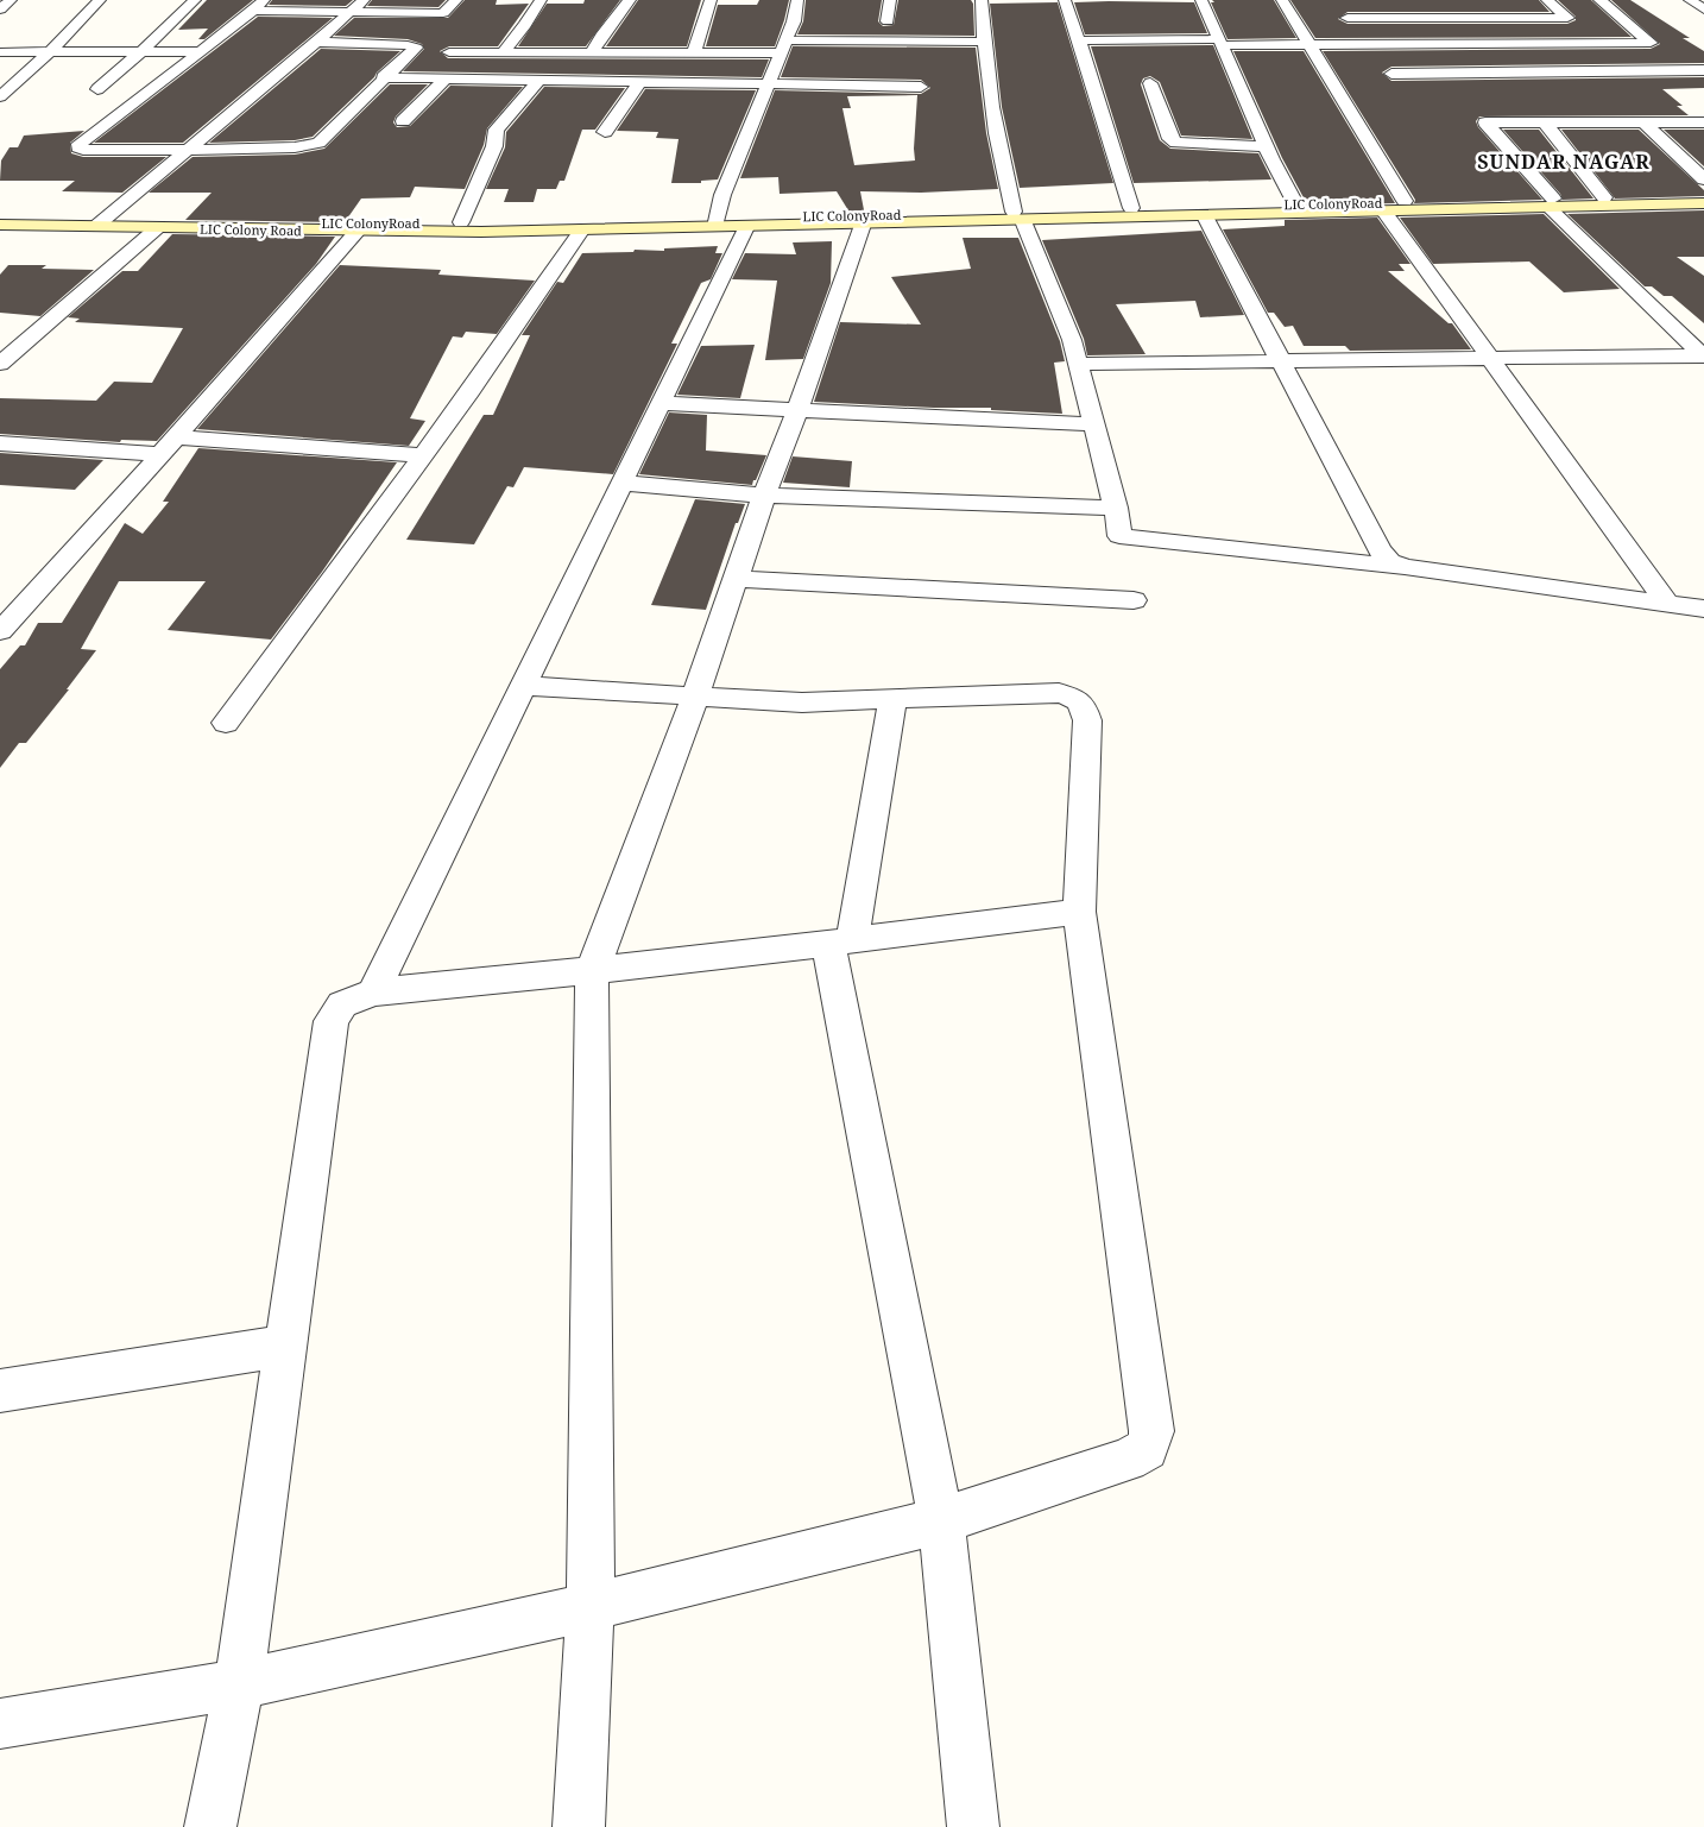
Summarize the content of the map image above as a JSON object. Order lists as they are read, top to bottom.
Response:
{
  "streets": {
    "main road": ["LIC ColonyRoad", "LIC Colony Road"]
  },
  "crossings": [
    ["LIC ColonyRoad", "LIC Colony Road"]
  ],
  "districts": ["SUNDAR NAGAR"]
}
